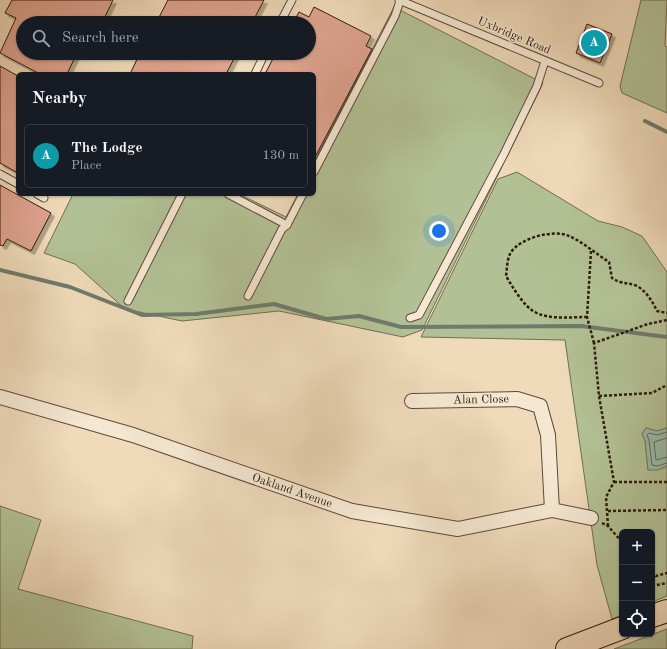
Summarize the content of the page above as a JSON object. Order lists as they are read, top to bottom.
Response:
{
  "streets": {
    "street": ["Alan Close", "Oakland Avenue"],
    "lane": ["Uxbridge Road"]
  },
  "crossings": [
    ["Alan Close", "Oakland Avenue"]
  ],
  "page": {
    "search": "Search here",
    "pins": "A",
    "heading": "Nearby",
    "list": [
      {
        "mark": "A",
        "name": "The Lodge",
        "note": "Place",
        "value": "130 m"
      }
    ],
    "map_buttons": ["+", "−"]
  }
}
